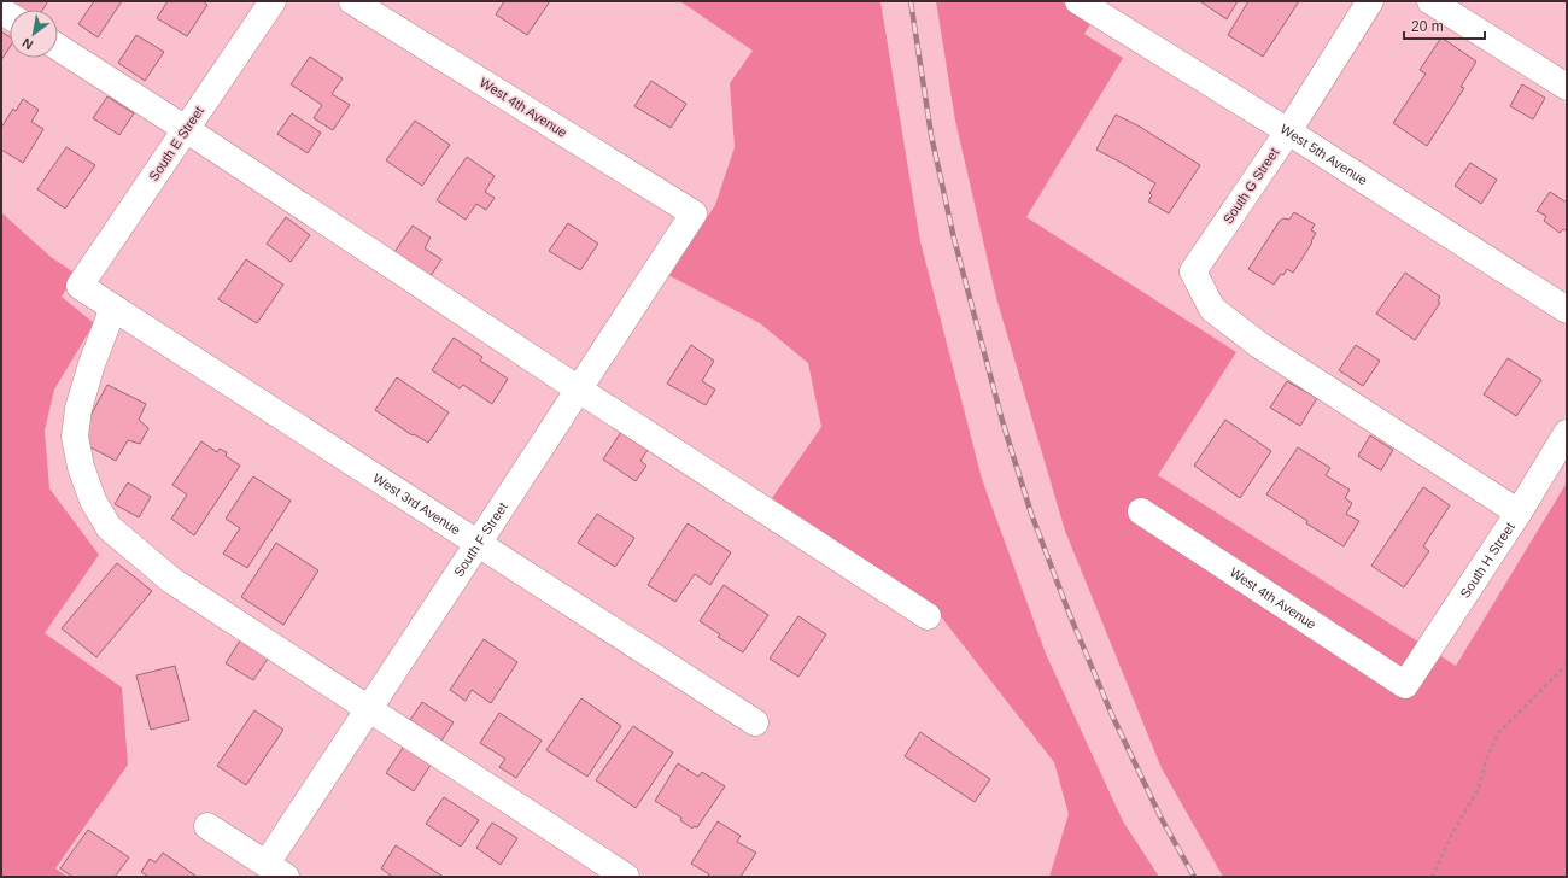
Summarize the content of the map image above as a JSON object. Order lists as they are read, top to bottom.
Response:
{
  "streets": {
    "street": [
      "West 4th Avenue",
      "South E Street",
      "West 5th Avenue",
      "South G Street",
      "West 3rd Avenue",
      "South F Street",
      "South H Street"
    ]
  },
  "crossings": [
    ["West 4th Avenue", "South F Street"],
    ["West 4th Avenue", "South H Street"],
    ["South E Street", "West 3rd Avenue"],
    ["West 5th Avenue", "South G Street"],
    ["South G Street", "South H Street"],
    ["West 3rd Avenue", "South F Street"]
  ],
  "scale_bar": "20 m",
  "north": "bottom left"
}
